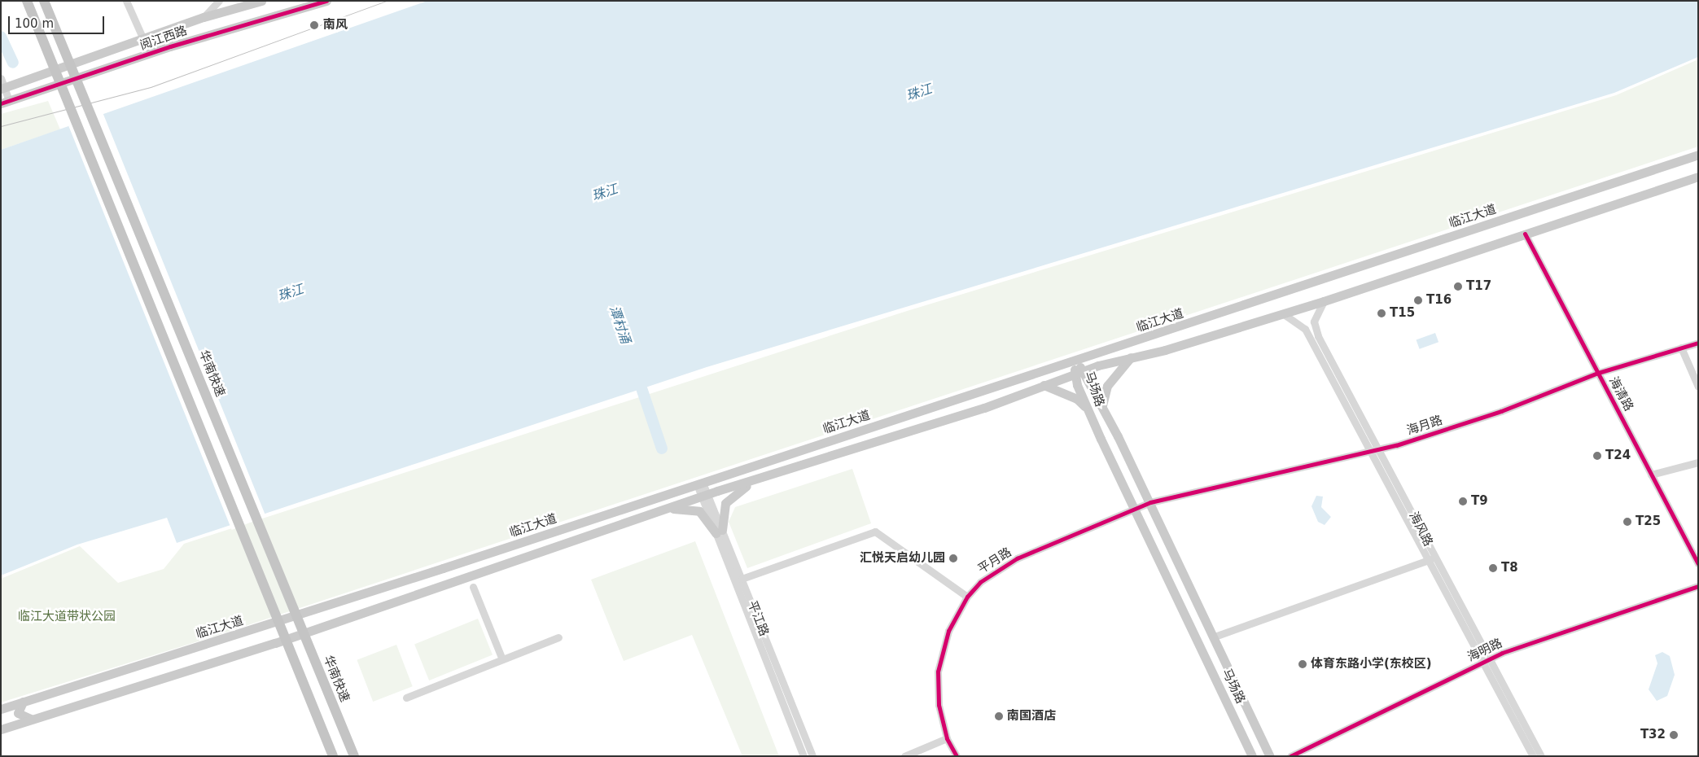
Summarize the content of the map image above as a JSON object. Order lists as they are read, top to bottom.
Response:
{
  "streets": {
    "highway": ["华南快速"],
    "main road": ["阅江西路", "临江大道", "马场路"],
    "street": [
      "海清路",
      "海月路",
      "海风路",
      "平月路",
      "平江路",
      "海明路"
    ]
  },
  "crossings": [
    ["临江大道", "马场路"],
    ["临江大道", "平江路"],
    ["马场路", "海月路"],
    ["马场路", "平月路"],
    ["海清路", "海月路"],
    ["海月路", "海风路"],
    ["海月路", "平月路"],
    ["海风路", "海明路"]
  ],
  "water": ["珠江", "潭村涌"],
  "parks": ["临江大道带状公园"],
  "places": [
    "南风",
    "T17",
    "T16",
    "T15",
    "T24",
    "T9",
    "T25",
    "汇悦天启幼儿园",
    "T8",
    "体育东路小学(东校区)",
    "南国酒店",
    "T32"
  ],
  "scale_bar": "100 m"
}
